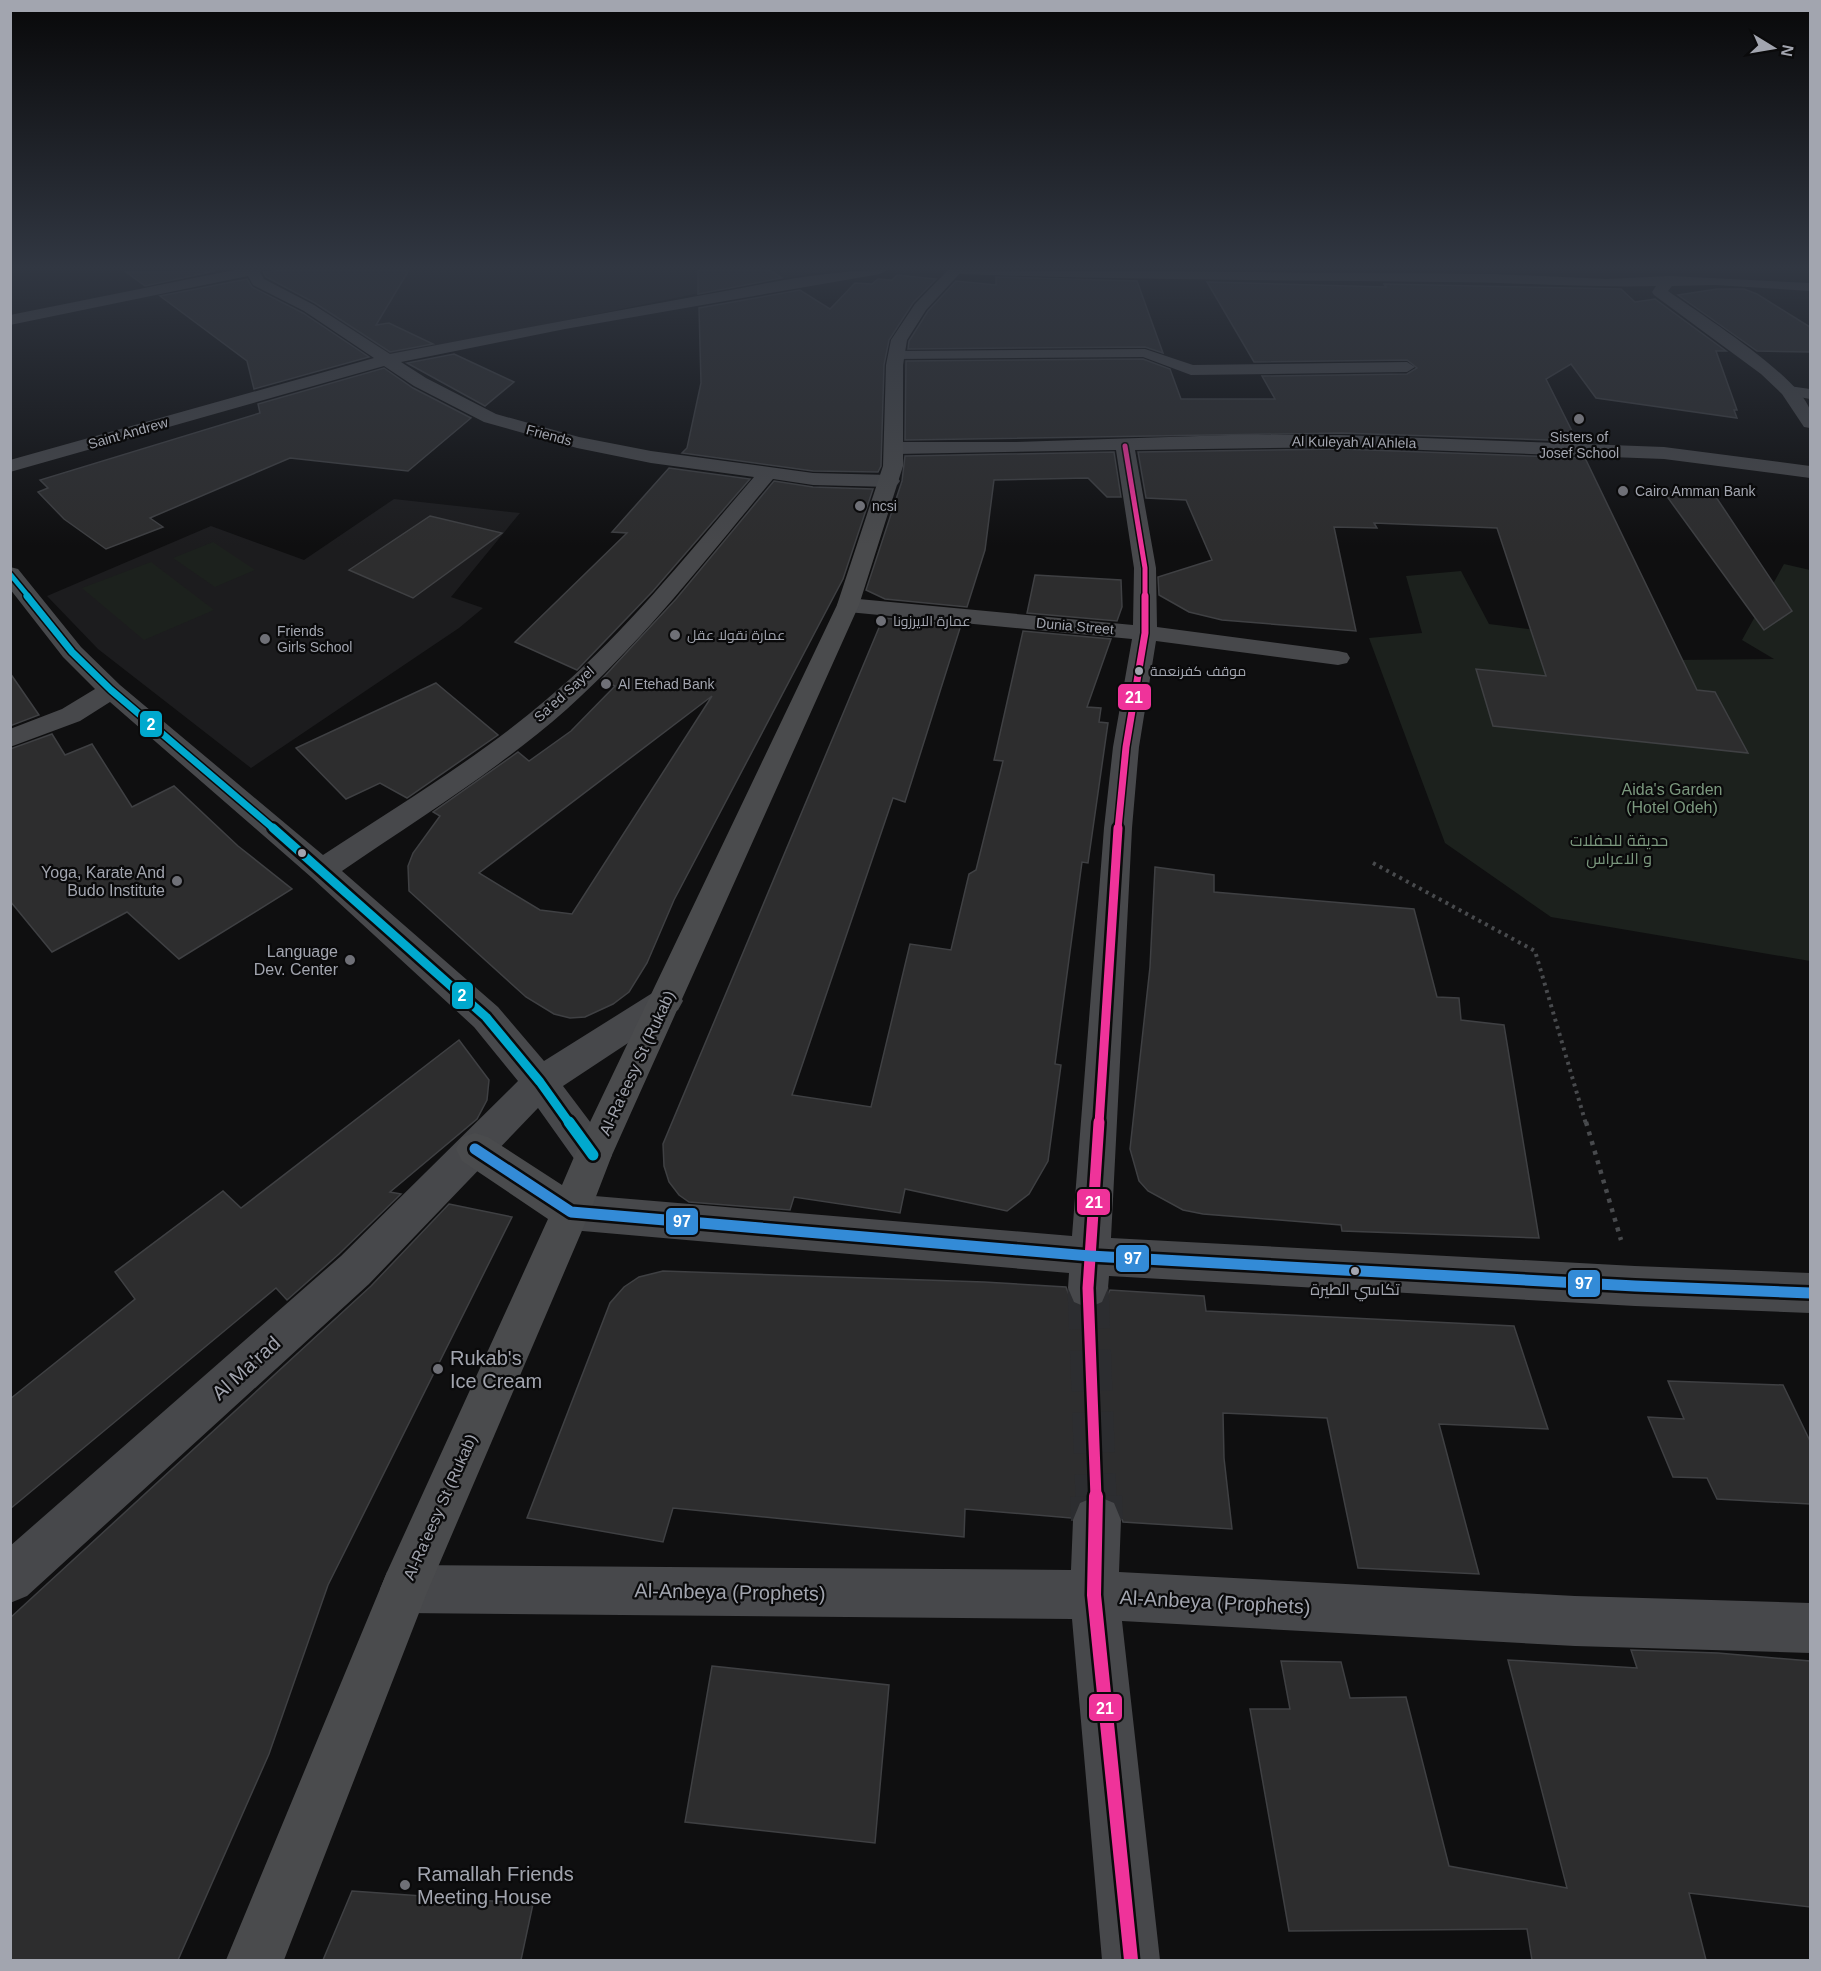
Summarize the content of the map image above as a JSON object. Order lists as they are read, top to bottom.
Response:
{
  "streets": {
    "main road": ["Al-Ra'eesy St (Rukab)"],
    "street": [
      "Saint Andrew",
      "Friends",
      "Al Kuleyah Al Ahlela",
      "Dunia Street",
      "Sa’ed Sayel",
      "Al Ma'rad",
      "Al-Anbeya (Prophets)"
    ]
  },
  "crossings": [
    ["Friends", "Sa’ed Sayel"],
    ["Friends", "Al-Ra'eesy St (Rukab)"],
    ["Al Kuleyah Al Ahlela", "Al-Ra'eesy St (Rukab)"],
    ["Dunia Street", "Al-Ra'eesy St (Rukab)"],
    ["Al-Ra'eesy St (Rukab)", "Al Ma'rad"],
    ["Al-Ra'eesy St (Rukab)", "Al-Anbeya (Prophets)"]
  ],
  "parks": ["Aida's Garden (Hotel Odeh)", "حديقة للحفلات و الاعراس"],
  "places": [
    "Sisters of Josef School",
    "Cairo Amman Bank",
    "ncsi",
    "عمارة الايرزونا",
    "عمارة نقولا عقل",
    "Friends Girls School",
    "موقف كفرنعمة",
    "Al Etehad Bank",
    "Yoga, Karate And Budo Institute",
    "Language Dev. Center",
    "تكاسي الطيرة",
    "Rukab's Ice Cream",
    "Ramallah Friends Meeting House"
  ],
  "lines": ["transit line 21", "transit line 2", "transit line 97"],
  "north": "right"
}
